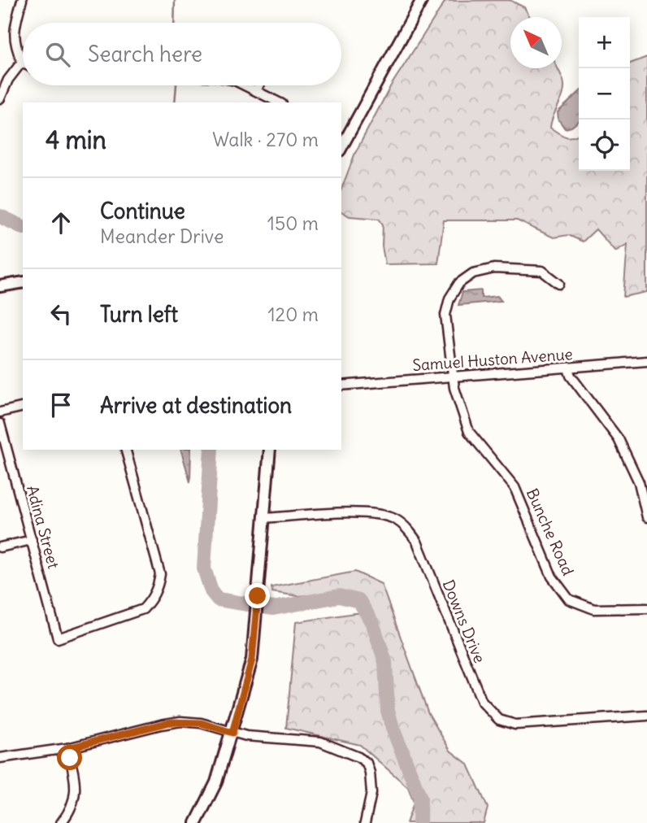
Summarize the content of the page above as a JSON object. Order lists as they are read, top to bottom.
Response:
{
  "streets": {
    "street": [
      "Samuel Huston Avenue",
      "Adina Street",
      "Bunche Road",
      "Downs Drive"
    ]
  },
  "crossings": [
    ["Samuel Huston Avenue", "Bunche Road"]
  ],
  "north": "top left",
  "page": {
    "map_buttons": ["+", "−"],
    "search": "Search here",
    "heading": ["4 min", "Walk · 270 m"],
    "list": [
      ["Continue", "Meander Drive", "150 m"],
      ["Turn left", "120 m"],
      "Arrive at destination"
    ]
  }
}
